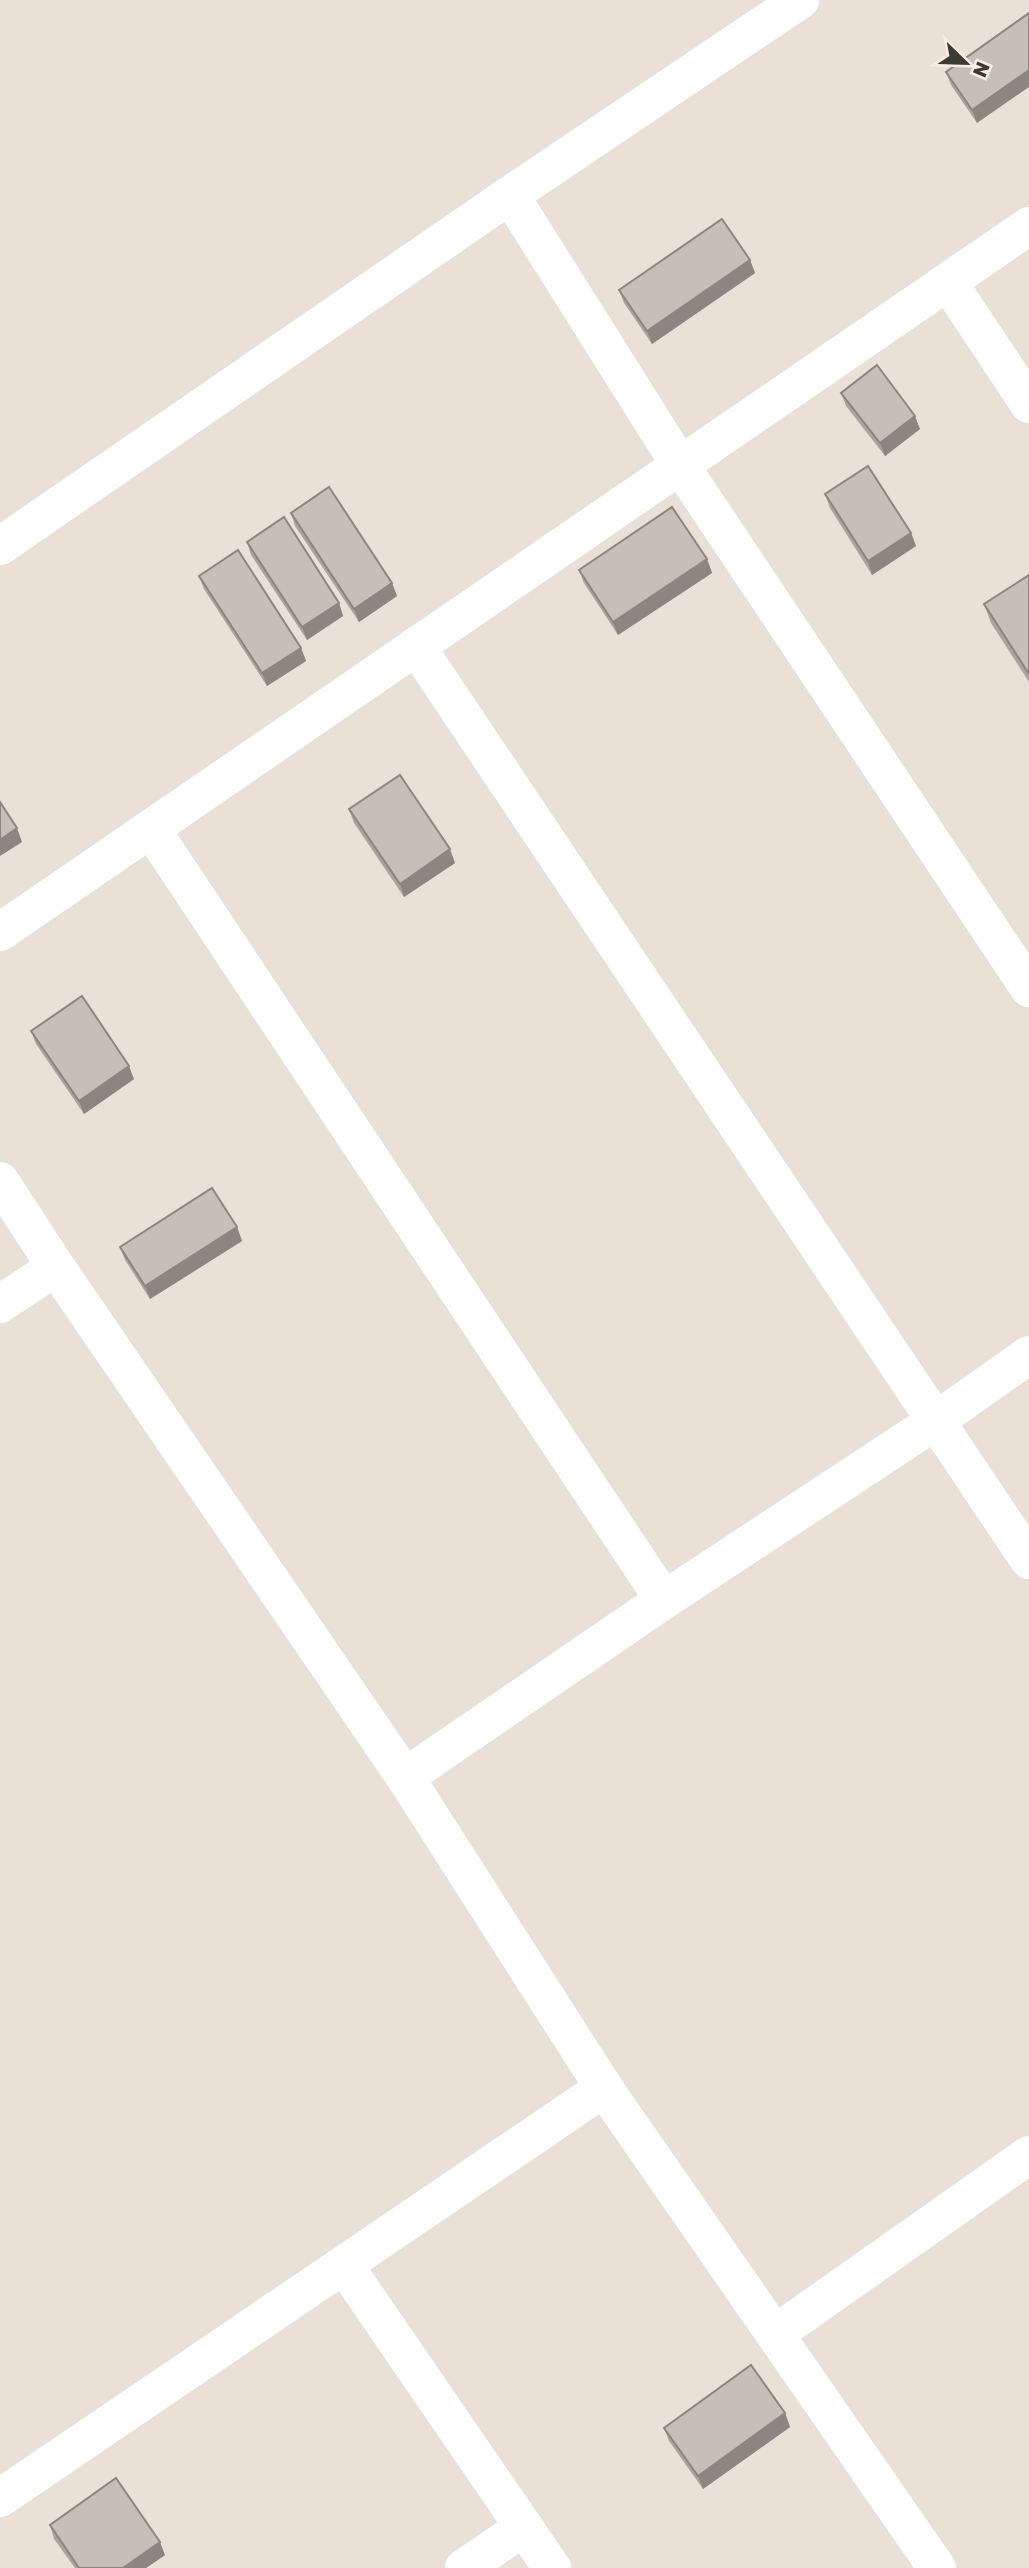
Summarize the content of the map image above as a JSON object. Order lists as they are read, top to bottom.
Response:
{
  "north": "bottom right"
}
